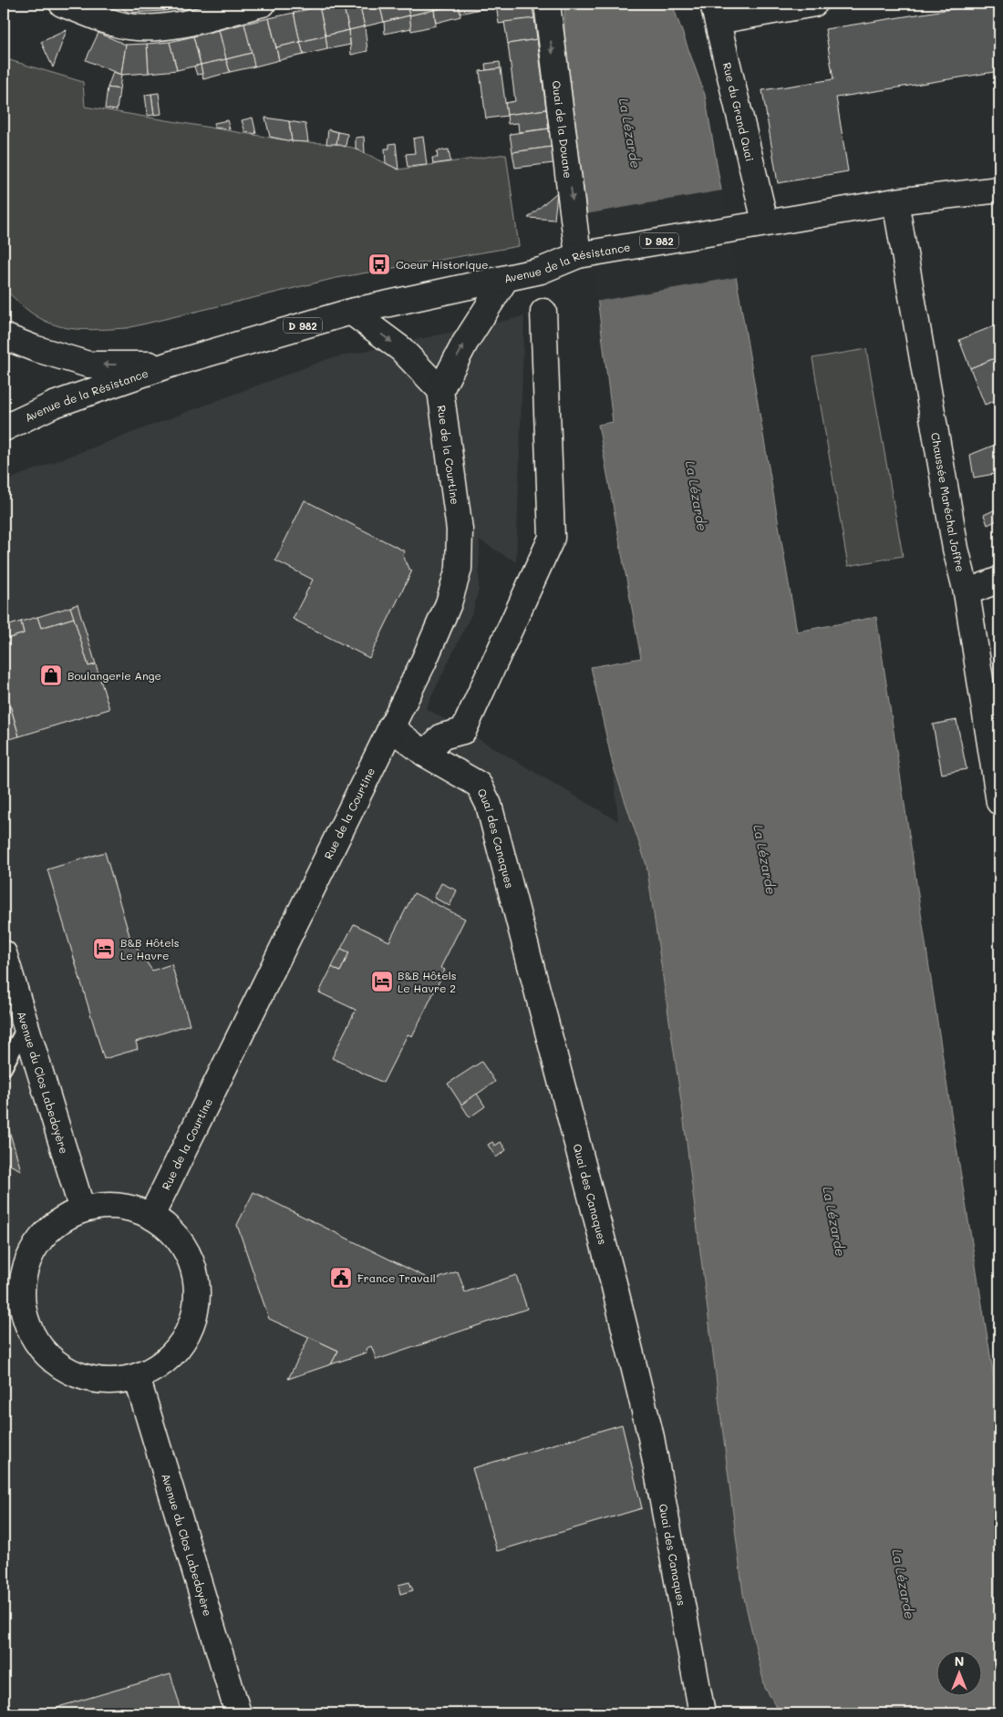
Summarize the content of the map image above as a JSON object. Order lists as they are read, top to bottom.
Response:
{
  "streets": {
    "street": [
      "Rue du Grand Quai",
      "Quai de la Douane",
      "D 982",
      "Avenue de la Résistance",
      "Rue de la Courtine",
      "Chaussée Maréchal Joffre",
      "Quai des Canaques",
      "Avenue du Clos Labedoyère"
    ]
  },
  "crossings": [
    ["Rue du Grand Quai", "Avenue de la Résistance"],
    ["Quai de la Douane", "Avenue de la Résistance"],
    ["Avenue de la Résistance", "Rue de la Courtine"],
    ["Avenue de la Résistance", "Chaussée Maréchal Joffre"],
    ["Rue de la Courtine", "Quai des Canaques"]
  ],
  "one_way": ["Quai de la Douane"],
  "water": ["La Lézarde"],
  "places": {
    "bus stop": ["Coeur Historique"],
    "shop": ["Boulangerie Ange"],
    "hotel": ["B&B Hôtels Le Havre", "B&B Hôtels Le Havre 2"],
    "public building": ["France Travail"]
  },
  "north": "top"
}
